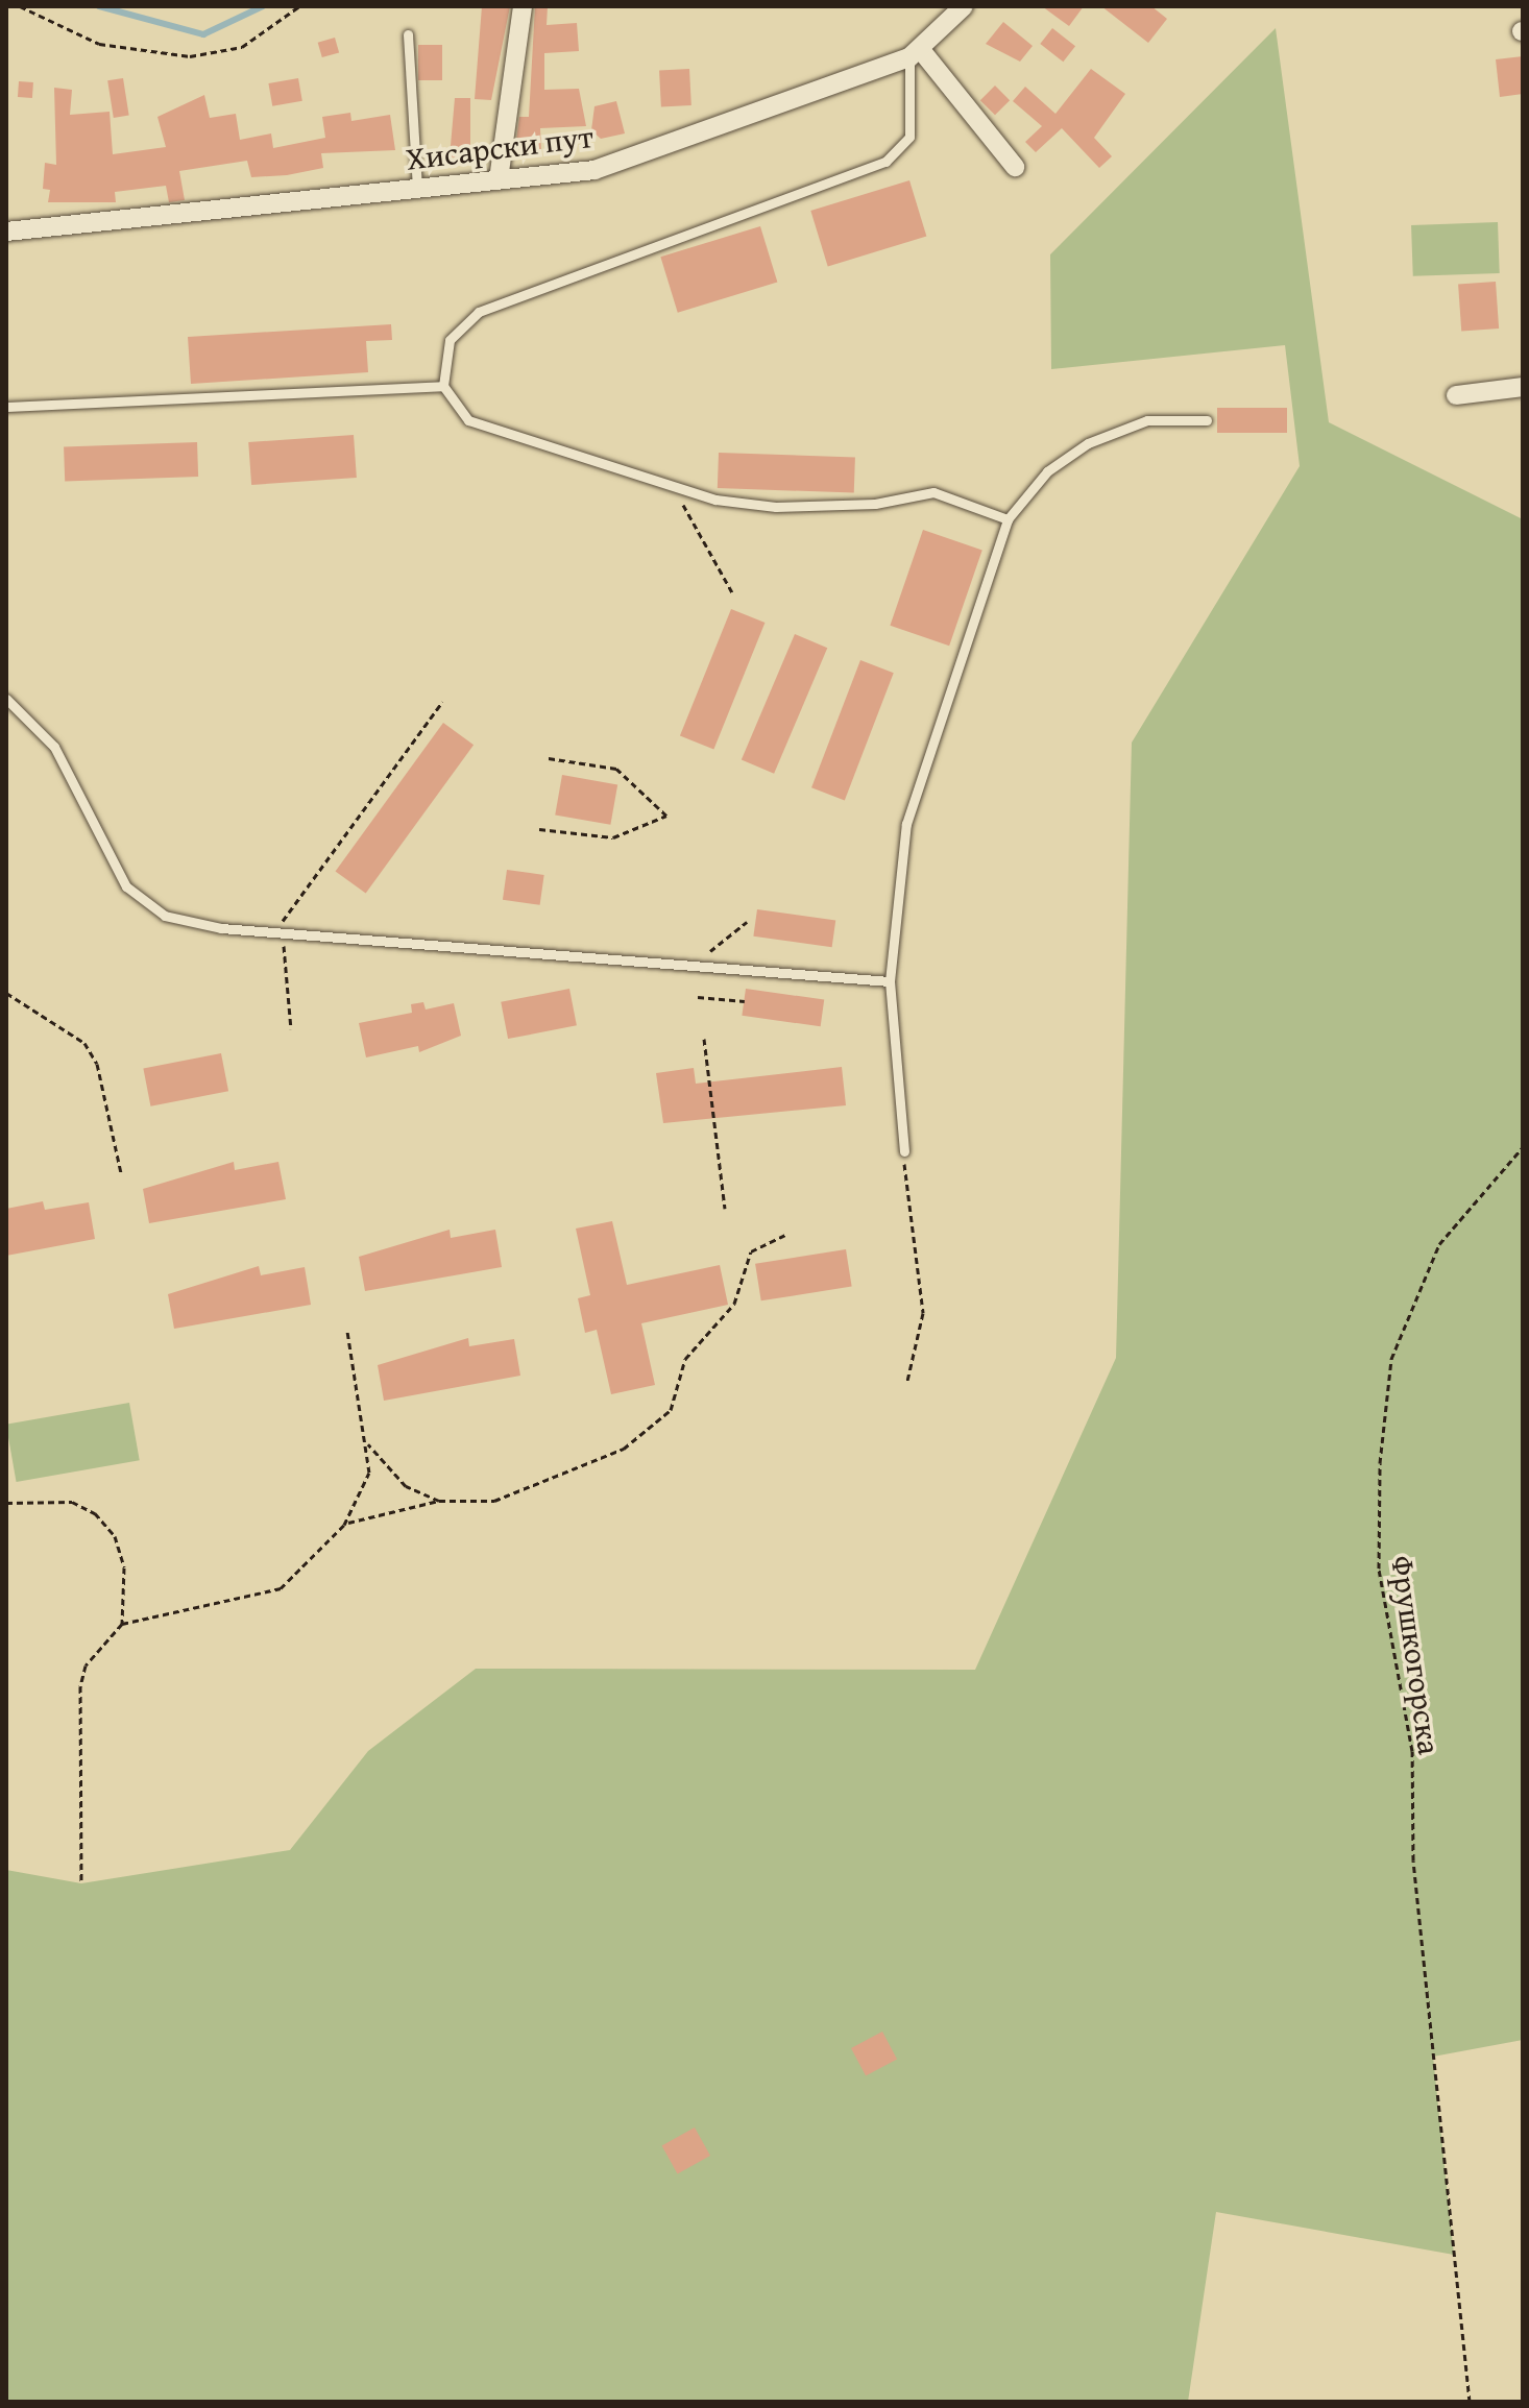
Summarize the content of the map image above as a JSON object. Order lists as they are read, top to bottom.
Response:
{
  "streets": {
    "street": ["Хисарски пут"],
    "path": ["Фрушкогорска"]
  }
}
